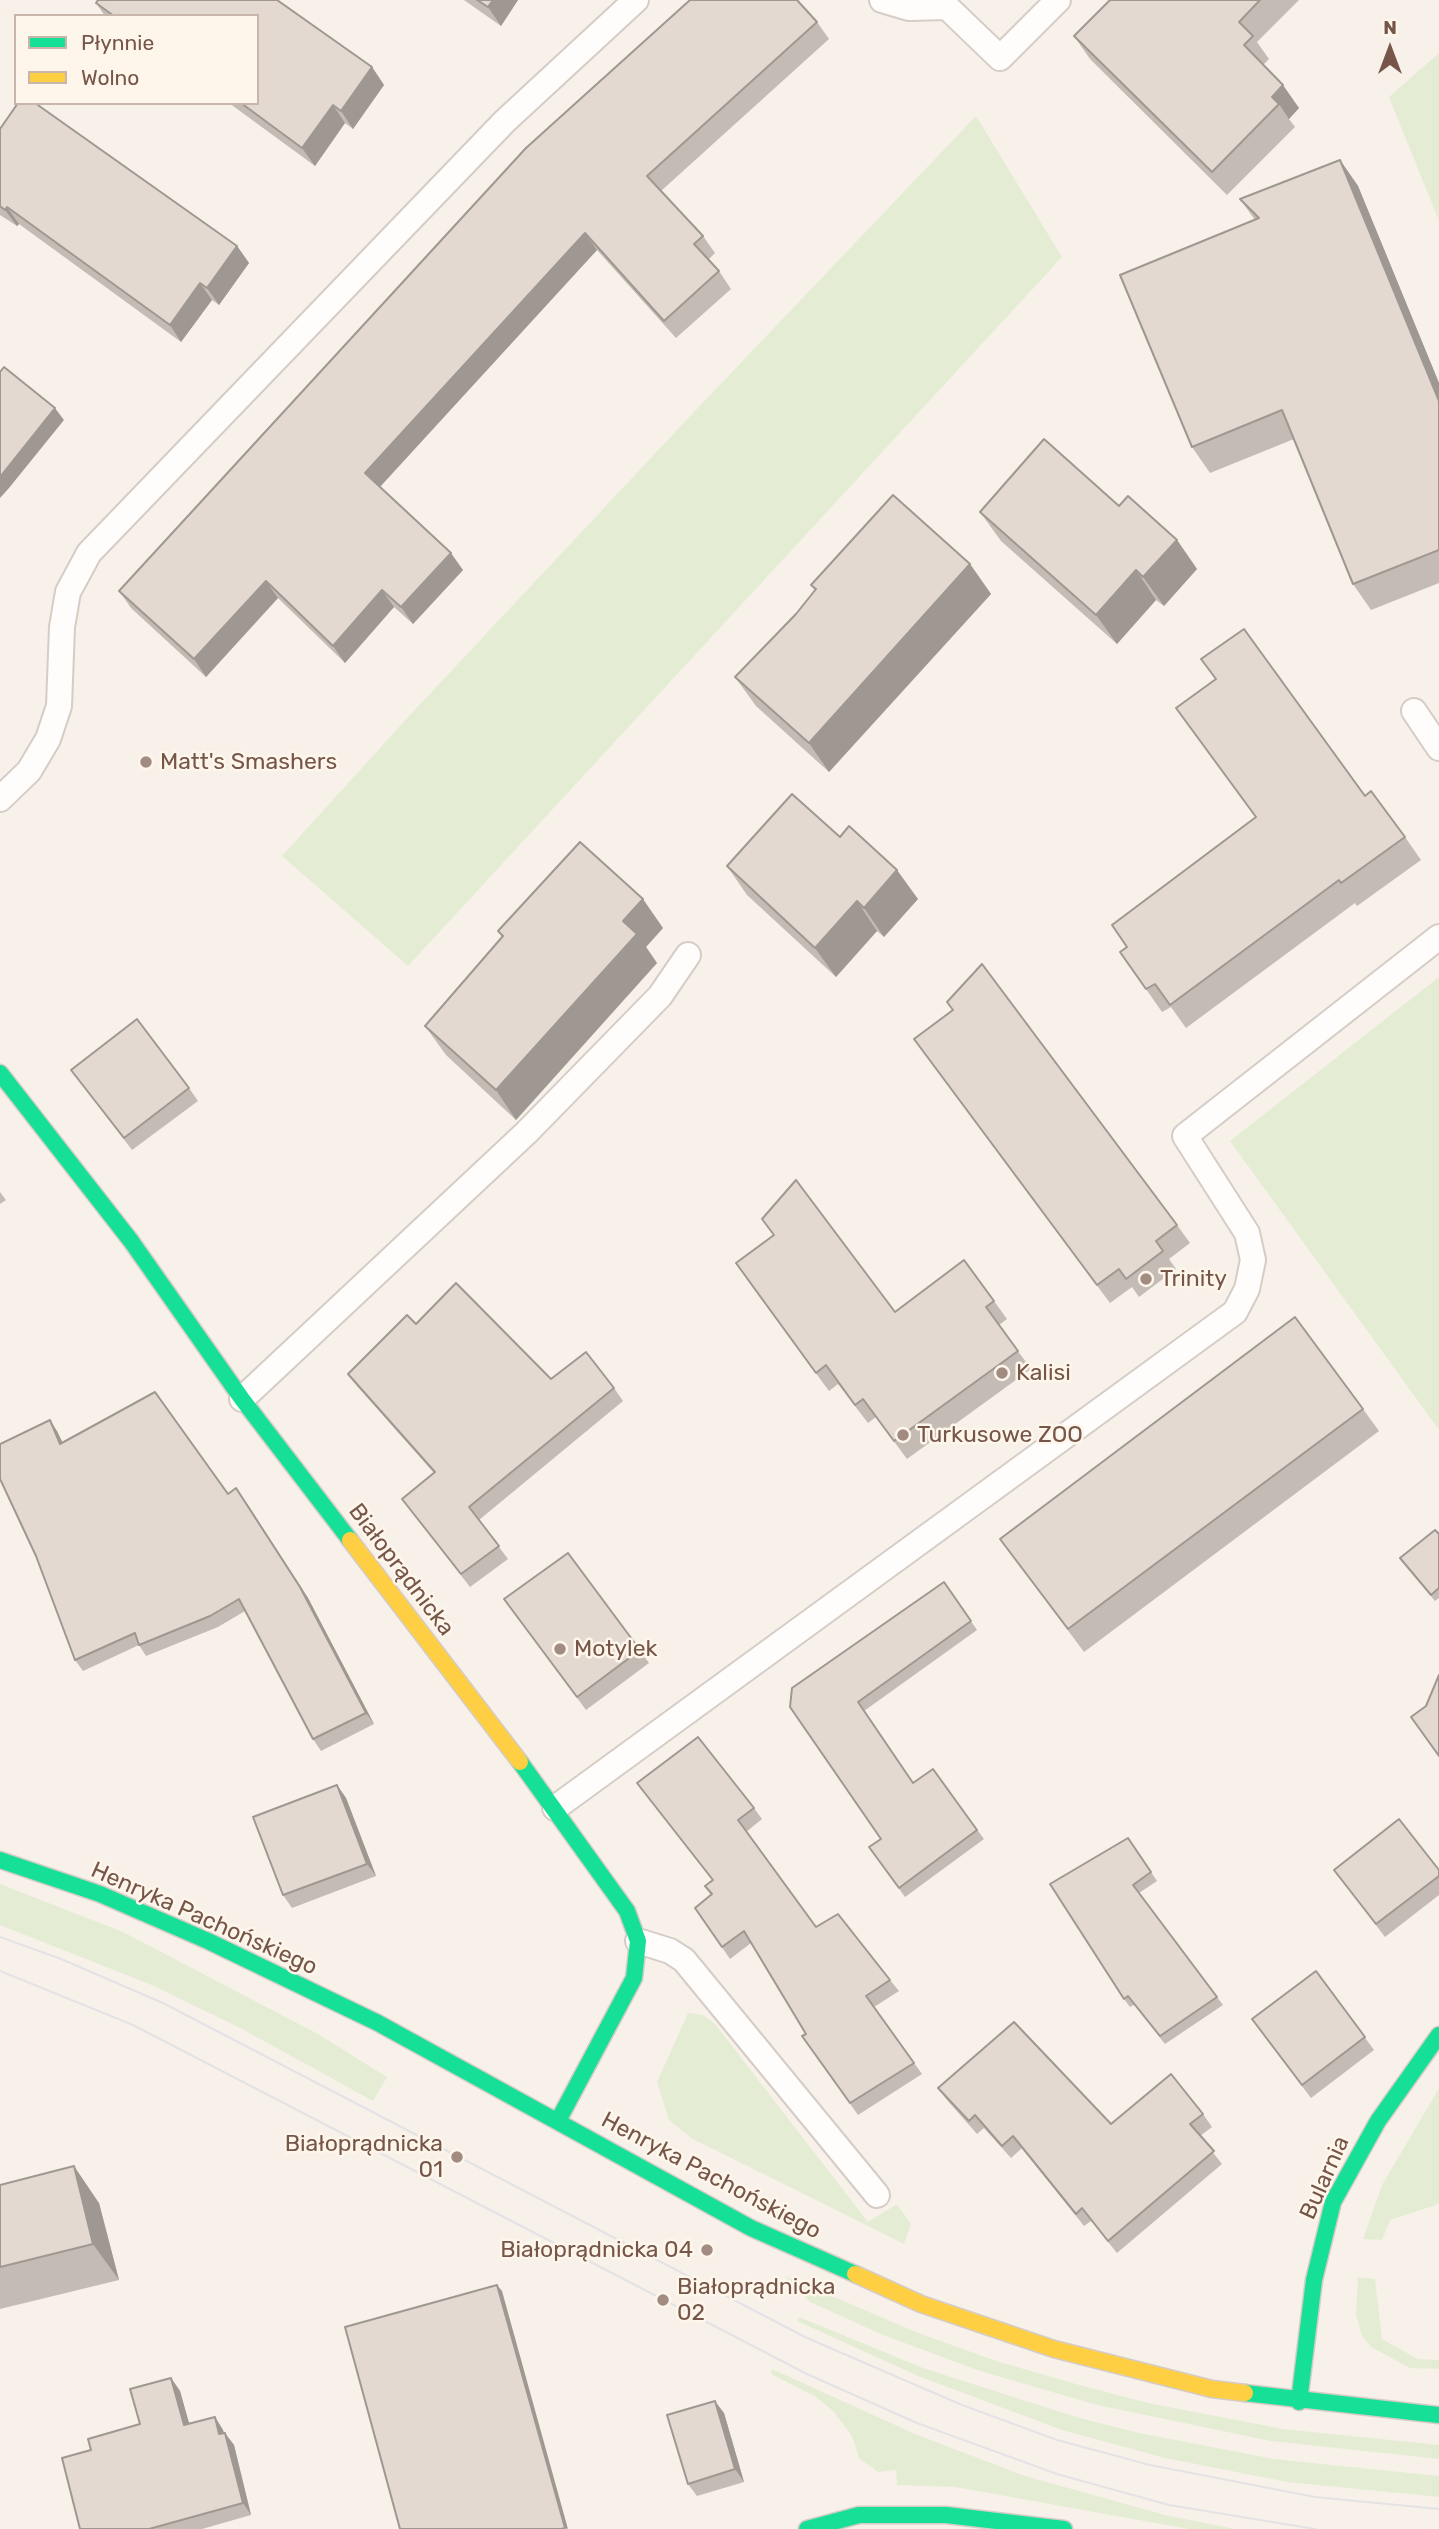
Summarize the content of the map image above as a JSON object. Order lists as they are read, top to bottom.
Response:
{
  "streets": {
    "street": ["Białoprądnicka", "Henryka Pachońskiego", "Bularnia"]
  },
  "crossings": [
    ["Białoprądnicka", "Henryka Pachońskiego"],
    ["Henryka Pachońskiego", "Bularnia"]
  ],
  "places": [
    "Matt's Smashers",
    "Trinity",
    "Kalisi",
    "Turkusowe ZOO",
    "Motylek",
    "Białoprądnicka 01",
    "Białoprądnicka 04",
    "Białoprądnicka 02"
  ],
  "legend": ["Płynnie", "Wolno"],
  "north": "top"
}
